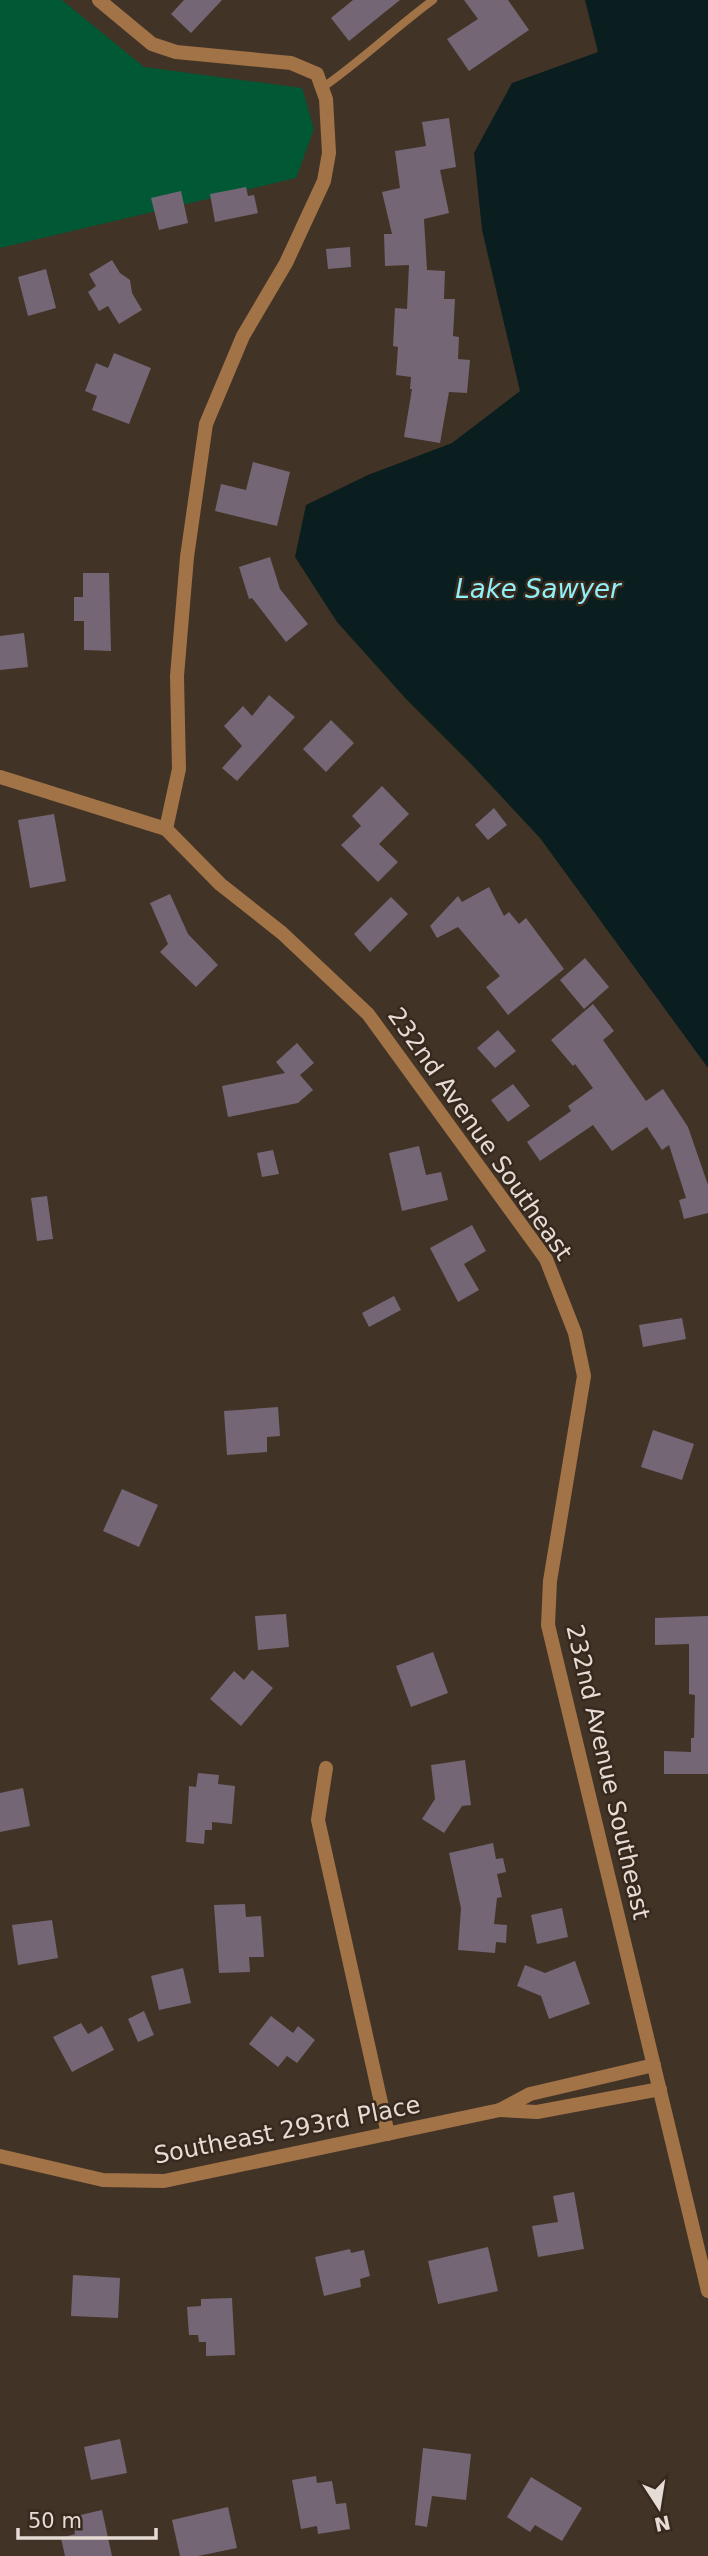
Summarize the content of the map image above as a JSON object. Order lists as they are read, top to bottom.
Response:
{
  "streets": {
    "street": ["232nd Avenue Southeast", "Southeast 293rd Place"]
  },
  "crossings": [
    ["232nd Avenue Southeast", "Southeast 293rd Place"]
  ],
  "water": ["Lake Sawyer"],
  "scale_bar": "50 m",
  "north": "bottom"
}
